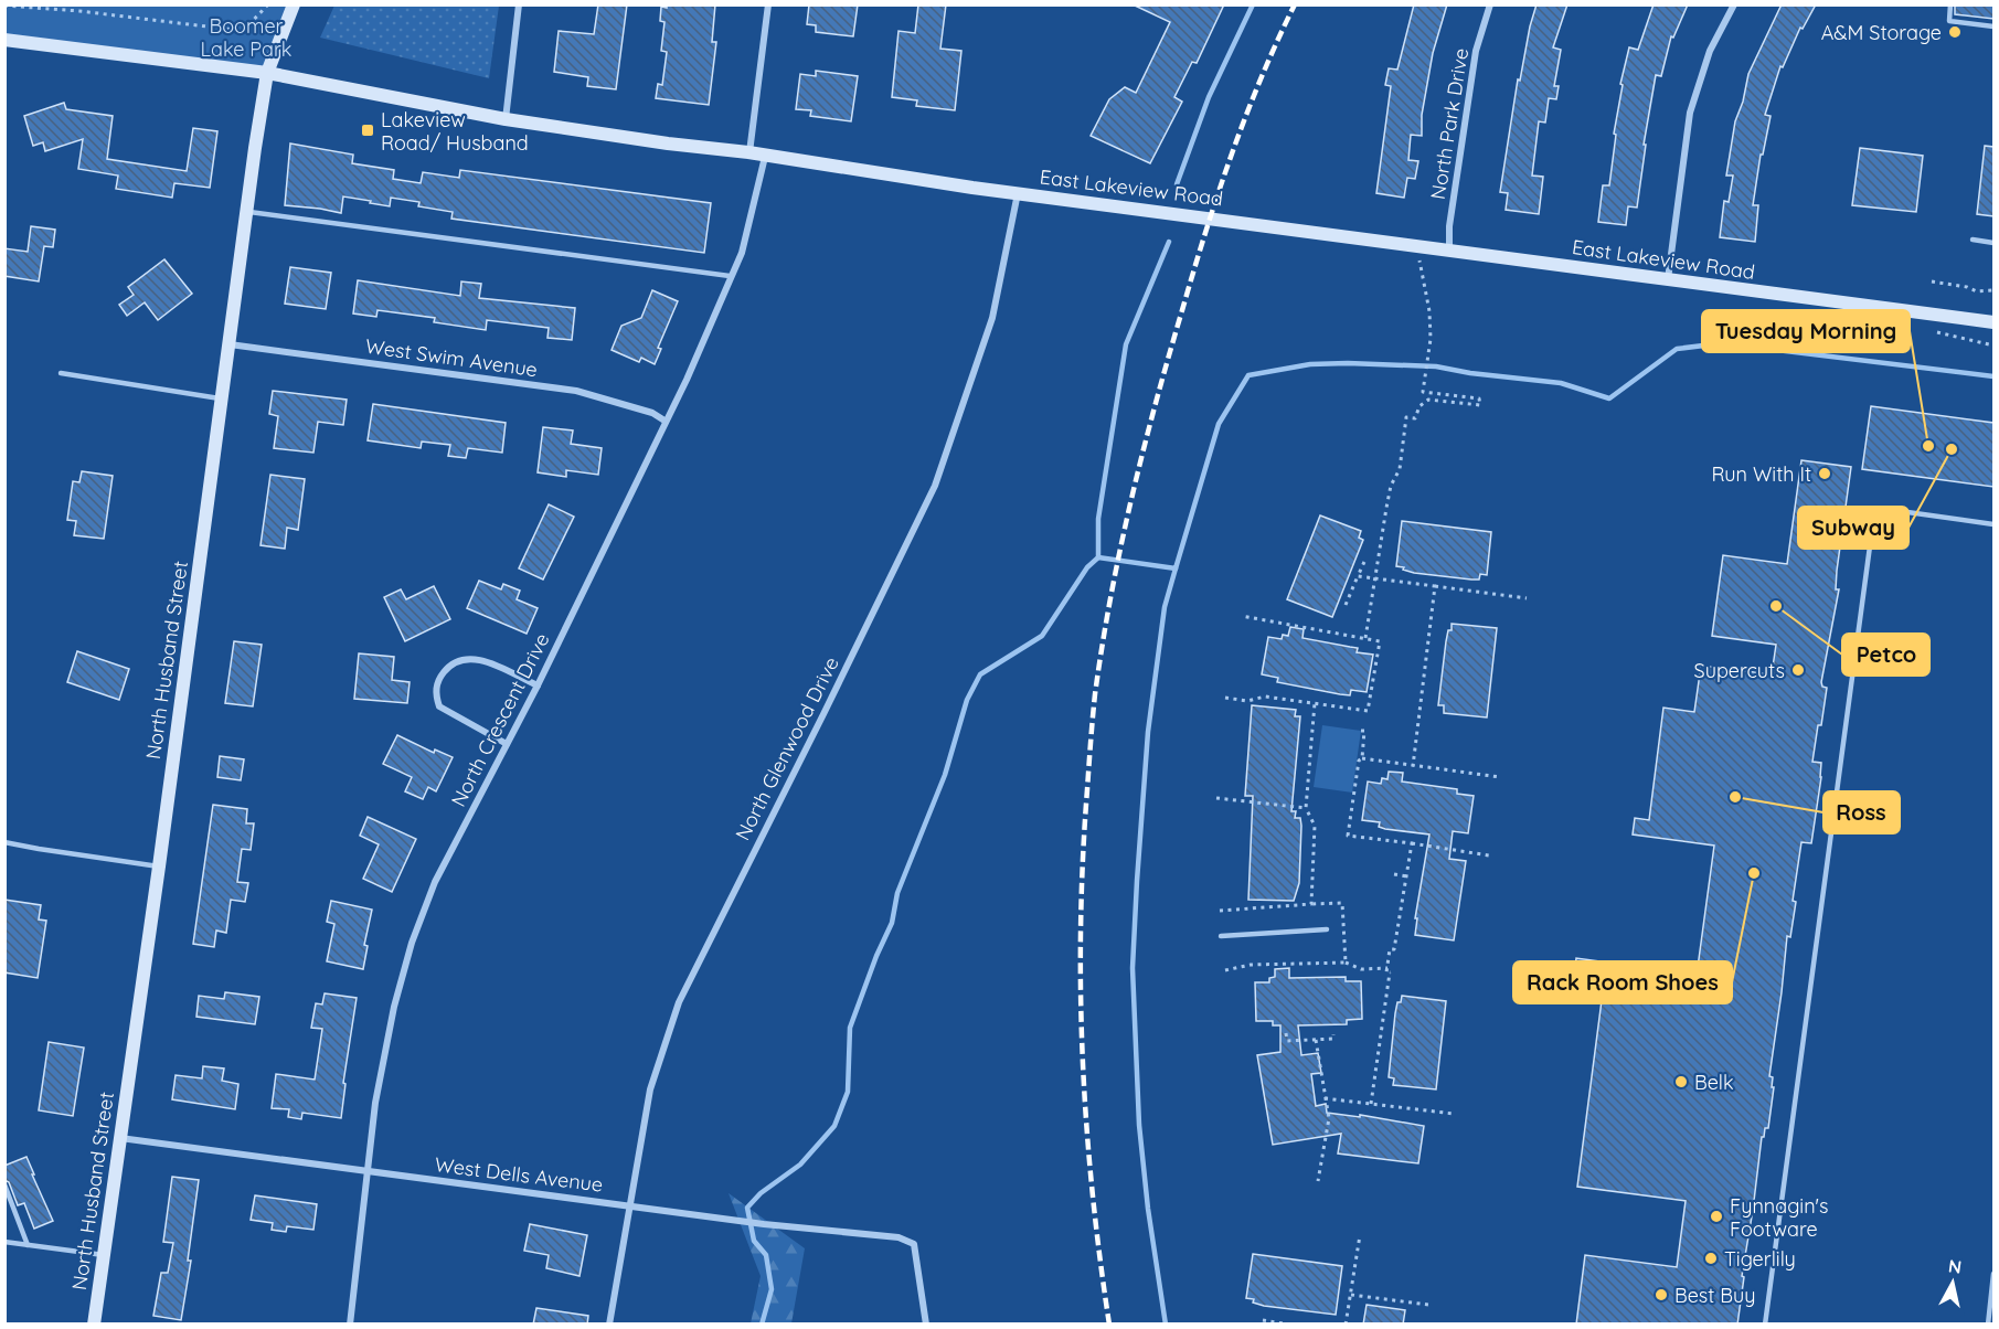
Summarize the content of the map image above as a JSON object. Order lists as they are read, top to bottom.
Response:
{
  "streets": {
    "main road": ["East Lakeview Road", "North Husband Street"],
    "street": [
      "North Park Drive",
      "West Swim Avenue",
      "North Crescent Drive",
      "North Glenwood Drive",
      "West Dells Avenue"
    ]
  },
  "crossings": [
    ["North Park Drive", "East Lakeview Road"],
    ["East Lakeview Road", "North Husband Street"],
    ["East Lakeview Road", "North Crescent Drive"],
    ["East Lakeview Road", "North Glenwood Drive"],
    ["West Swim Avenue", "North Husband Street"],
    ["West Swim Avenue", "North Crescent Drive"],
    ["North Husband Street", "West Dells Avenue"],
    ["North Crescent Drive", "West Dells Avenue"],
    ["North Glenwood Drive", "West Dells Avenue"]
  ],
  "parks": ["Boomer Lake Park"],
  "places": {
    "other": [
      "A&M Storage",
      "Tuesday Morning",
      "Subway",
      "Run With It",
      "Petco",
      "Supercuts",
      "Ross",
      "Rack Room Shoes",
      "Belk",
      "Fynnagin's Footware",
      "Tigerlily",
      "Best Buy"
    ],
    "transit": ["Lakeview Road/ Husband"]
  },
  "north": "top"
}
